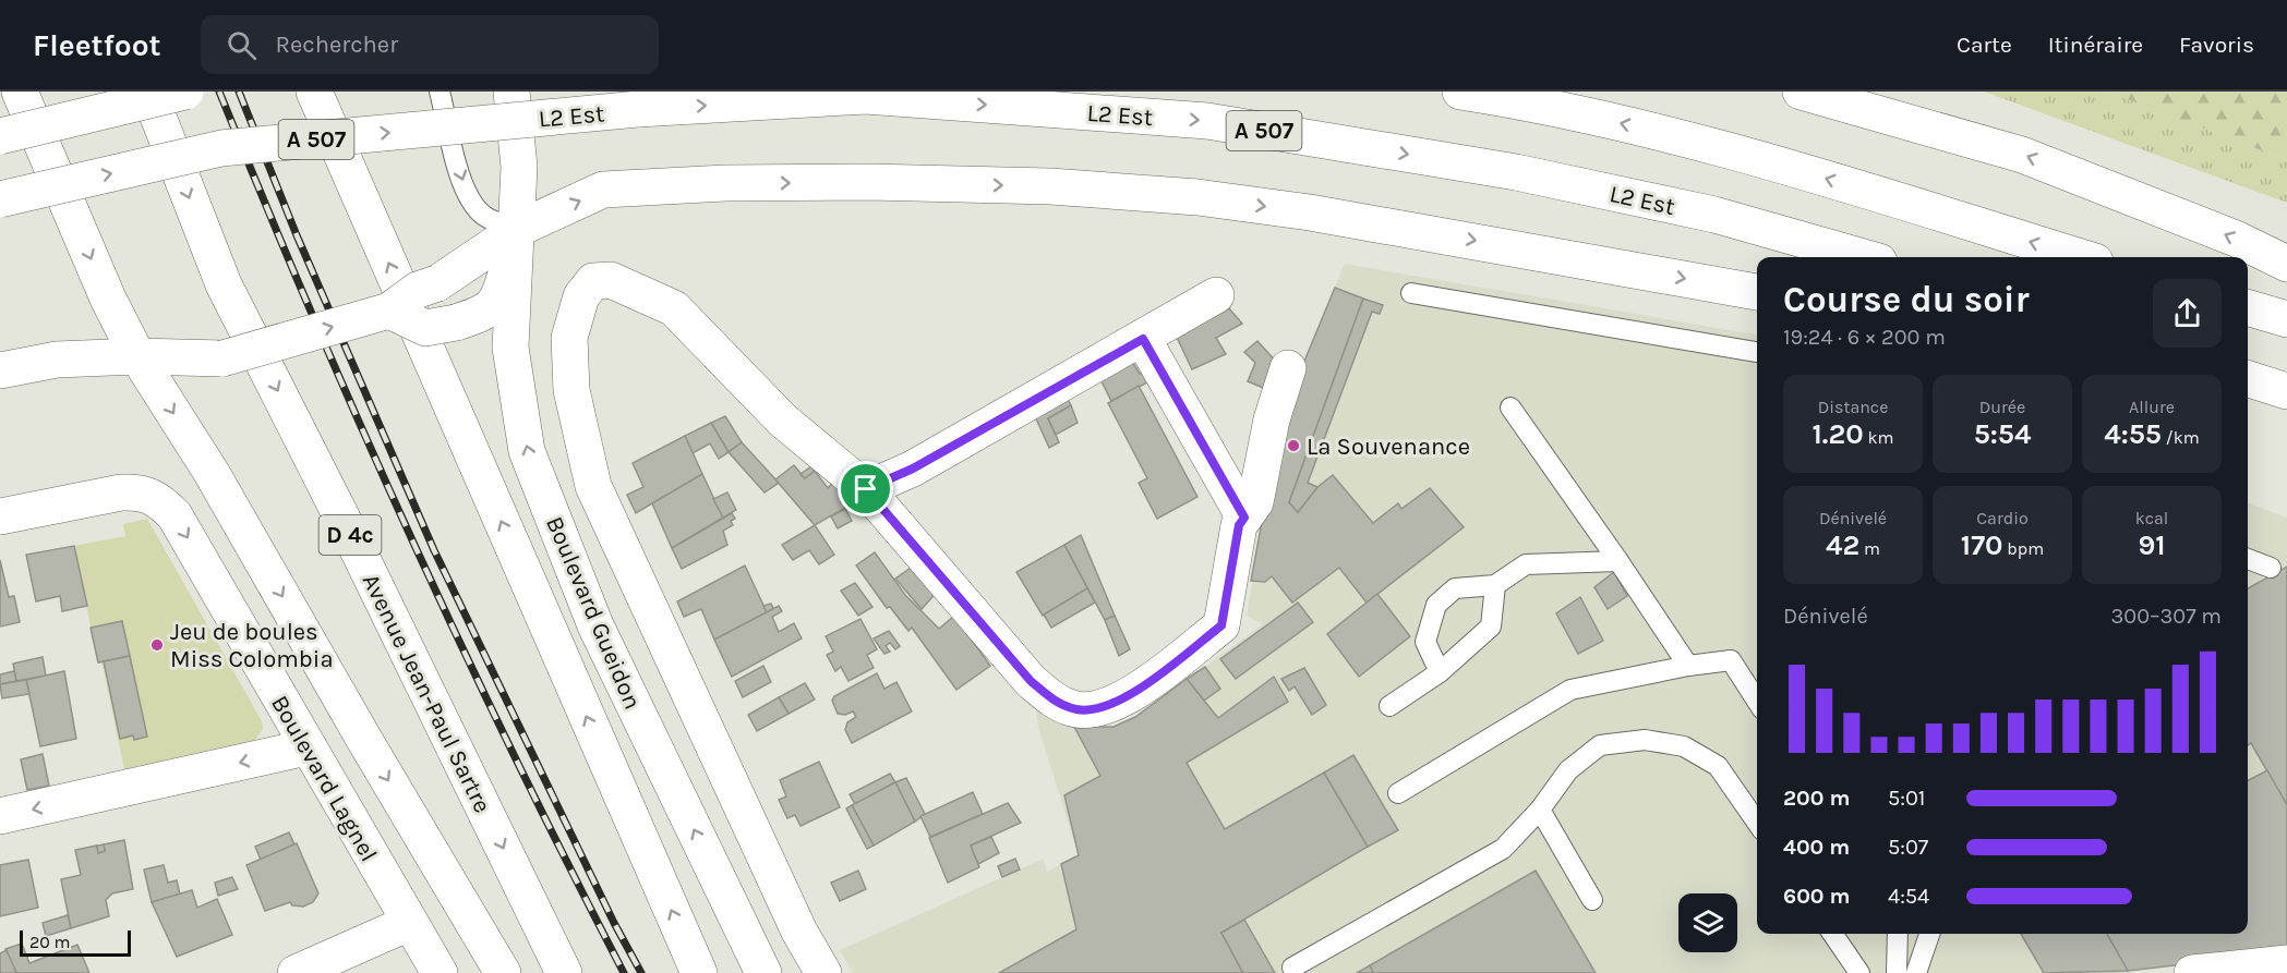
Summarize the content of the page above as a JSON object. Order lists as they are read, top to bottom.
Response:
{
  "streets": {
    "main road": [
      "L2 Est",
      "A 507",
      "D 4c",
      "Boulevard Gueidon",
      "Avenue Jean-Paul Sartre",
      "Boulevard Lagnel"
    ]
  },
  "places": ["La Souvenance", "Jeu de boules Miss Colombia"],
  "scale_bar": "20 m",
  "page": {
    "header": "Fleetfoot",
    "search": "Rechercher",
    "nav": ["Carte", "Itinéraire", "Favoris"],
    "heading": ["Course du soir", "19:24 · 6 × 200 m"],
    "stats": [
      ["Distance", "1.20 km"],
      ["Durée", "5:54"],
      ["Allure", "4:55 /km"],
      ["Dénivelé", "42 m"],
      ["Cardio", "170 bpm"],
      ["kcal", "91"]
    ],
    "chart": ["Dénivelé", "300–307 m"],
    "list": [
      {
        "name": "200 m",
        "note": "5:01"
      },
      {
        "name": "400 m",
        "note": "5:07"
      },
      {
        "name": "600 m",
        "note": "4:54"
      }
    ],
    "scale": "20 m"
  }
}
